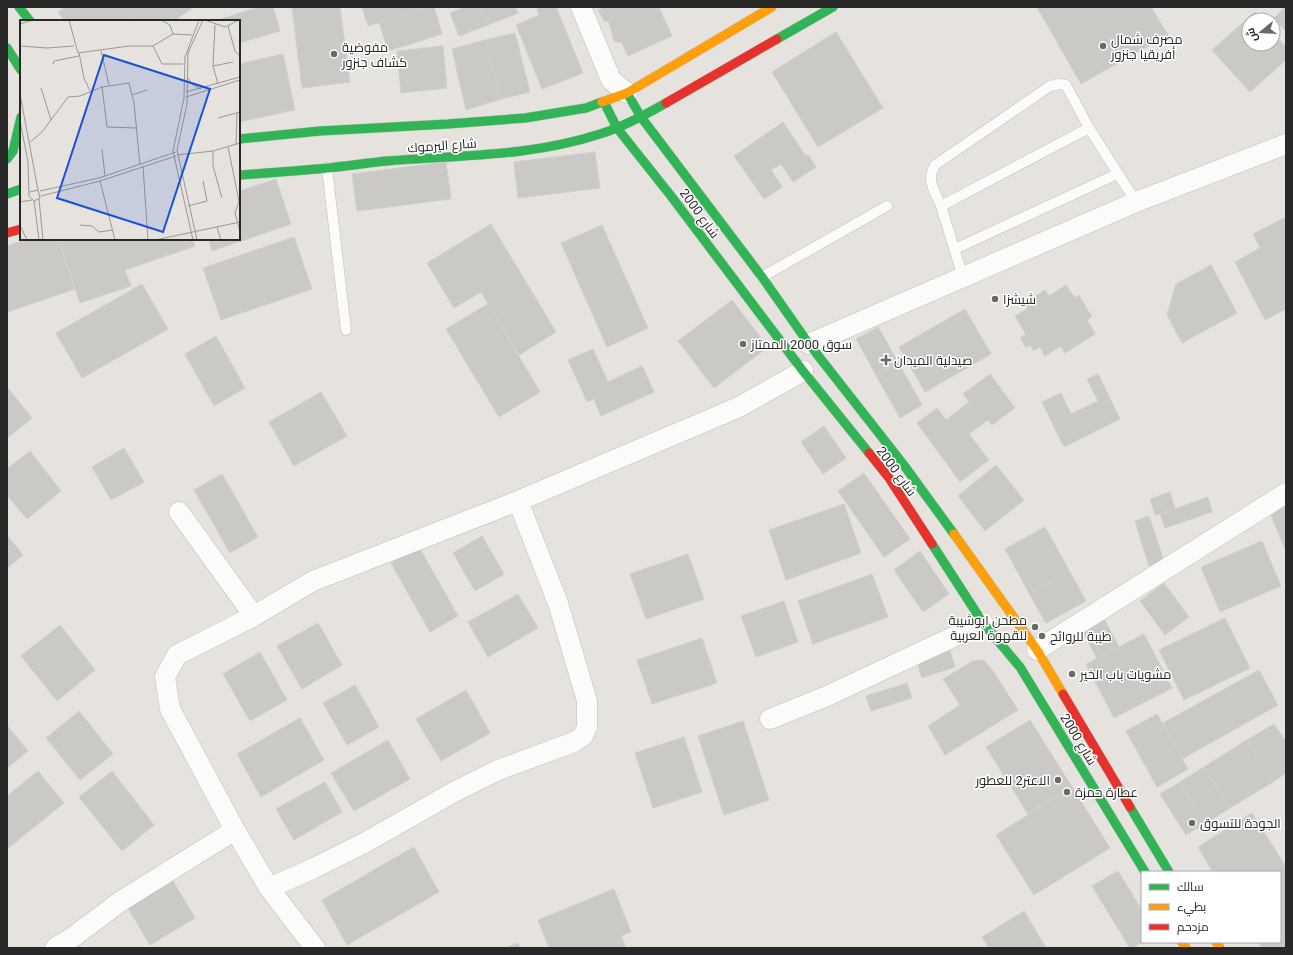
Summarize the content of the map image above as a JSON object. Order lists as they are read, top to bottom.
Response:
{
  "streets": {
    "main road": ["شارع اليرموك", "شارع 2000"]
  },
  "crossings": [
    ["شارع اليرموك", "شارع 2000"]
  ],
  "places": {
    "other": [
      "مصرف شمال أفريقيا جنزور",
      "مفوضية كشاف جنزور",
      "شيشزا",
      "سوق 2000 الممتاز",
      "مطحن ابوشيبة للقهوة العربية",
      "طيبة للروائح",
      "مشويات باب الخير",
      "الاعتر2 للعطور",
      "عطارة حمزة",
      "الجودة للتسوق"
    ],
    "health": ["صيدلية الميدان"]
  },
  "legend": ["سالك", "بطيء", "مزدحم"],
  "north": "left"
}
